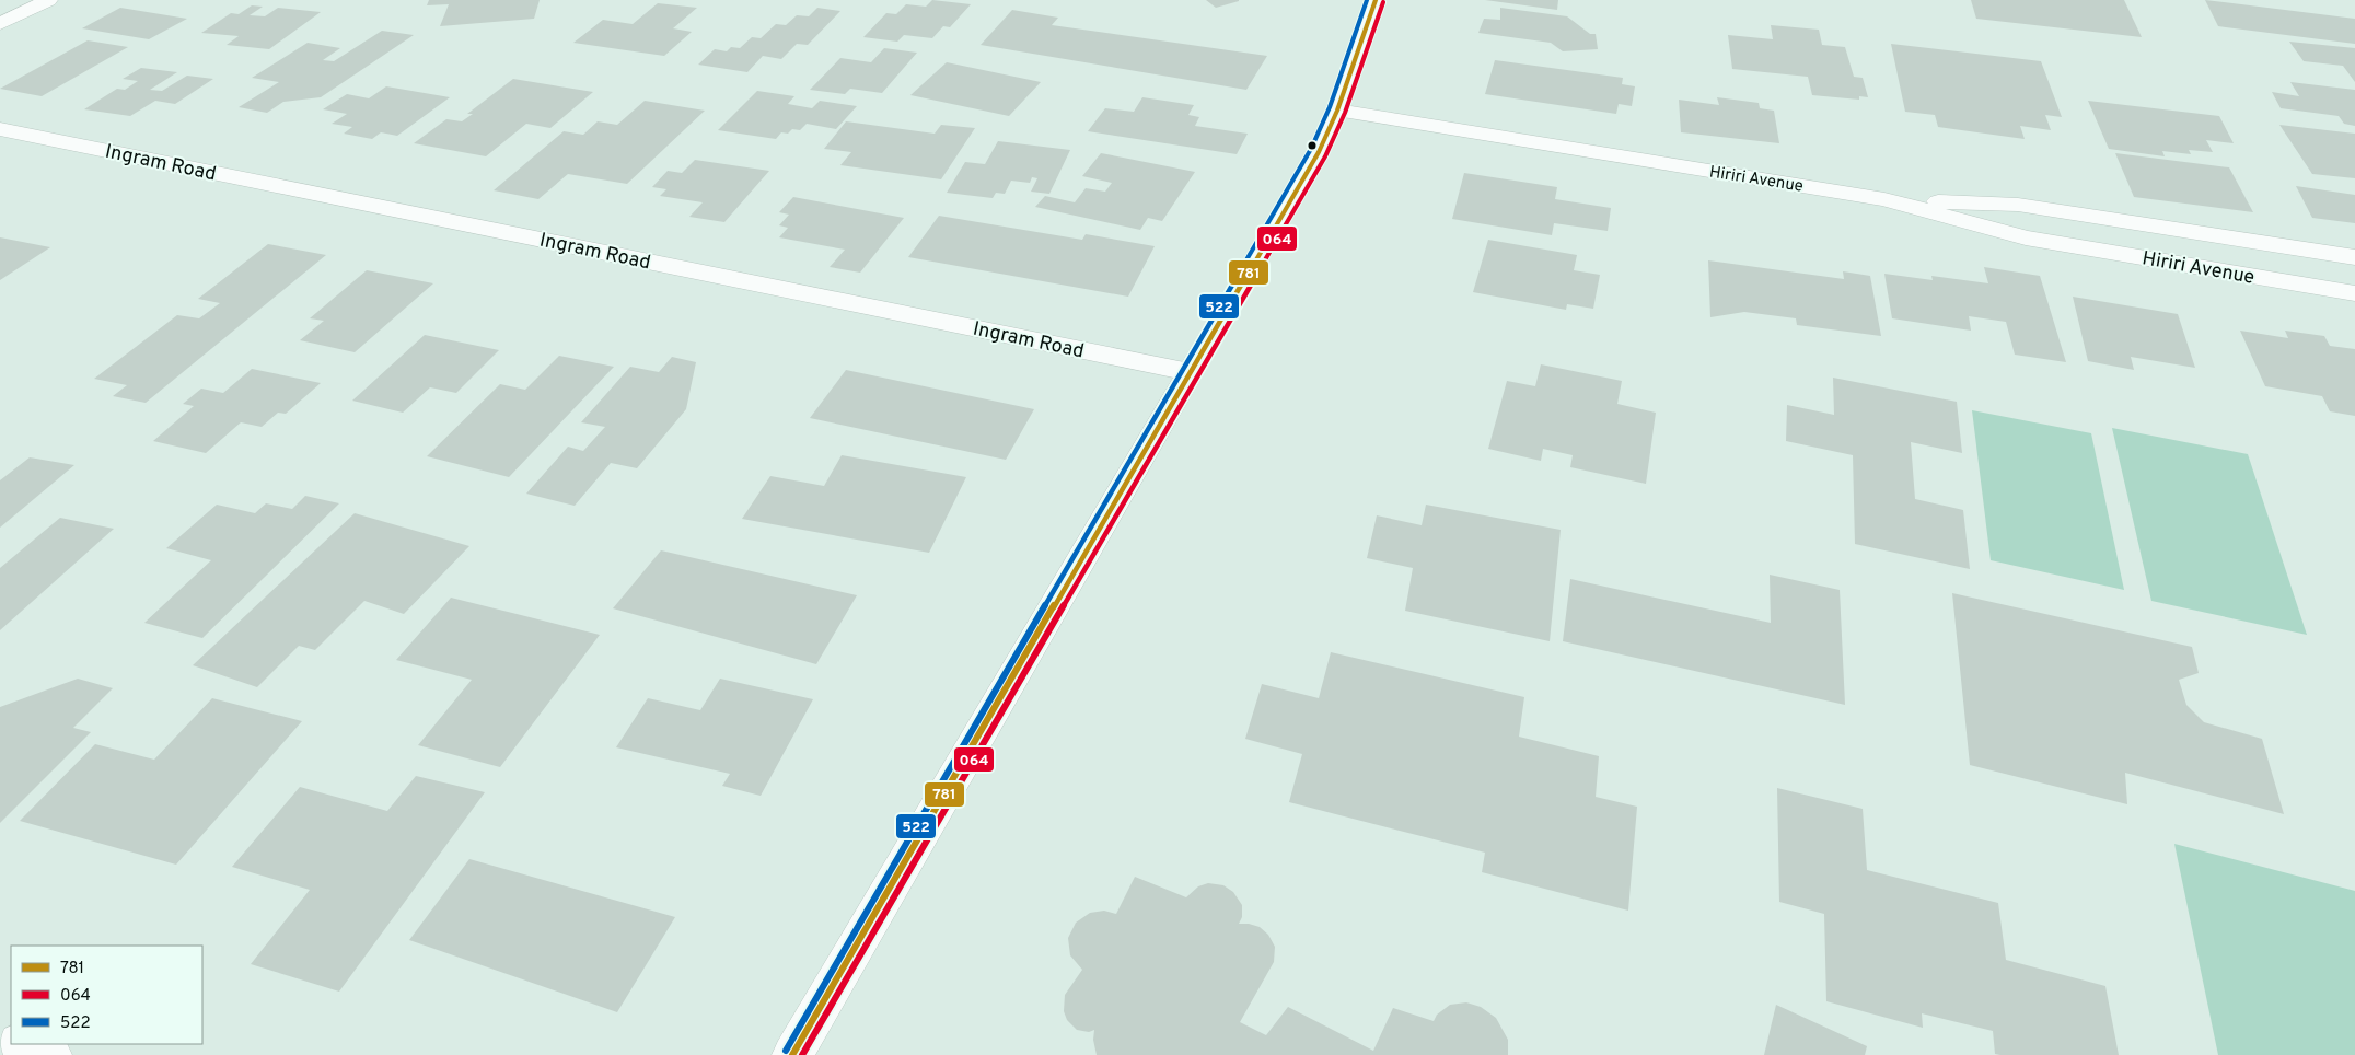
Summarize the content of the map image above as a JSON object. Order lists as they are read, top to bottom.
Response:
{
  "streets": {
    "street": ["Ingram Road", "Hiriri Avenue"]
  },
  "lines": ["transit line 781", "transit line 522", "transit line 064"],
  "legend": ["781", "064", "522"]
}
